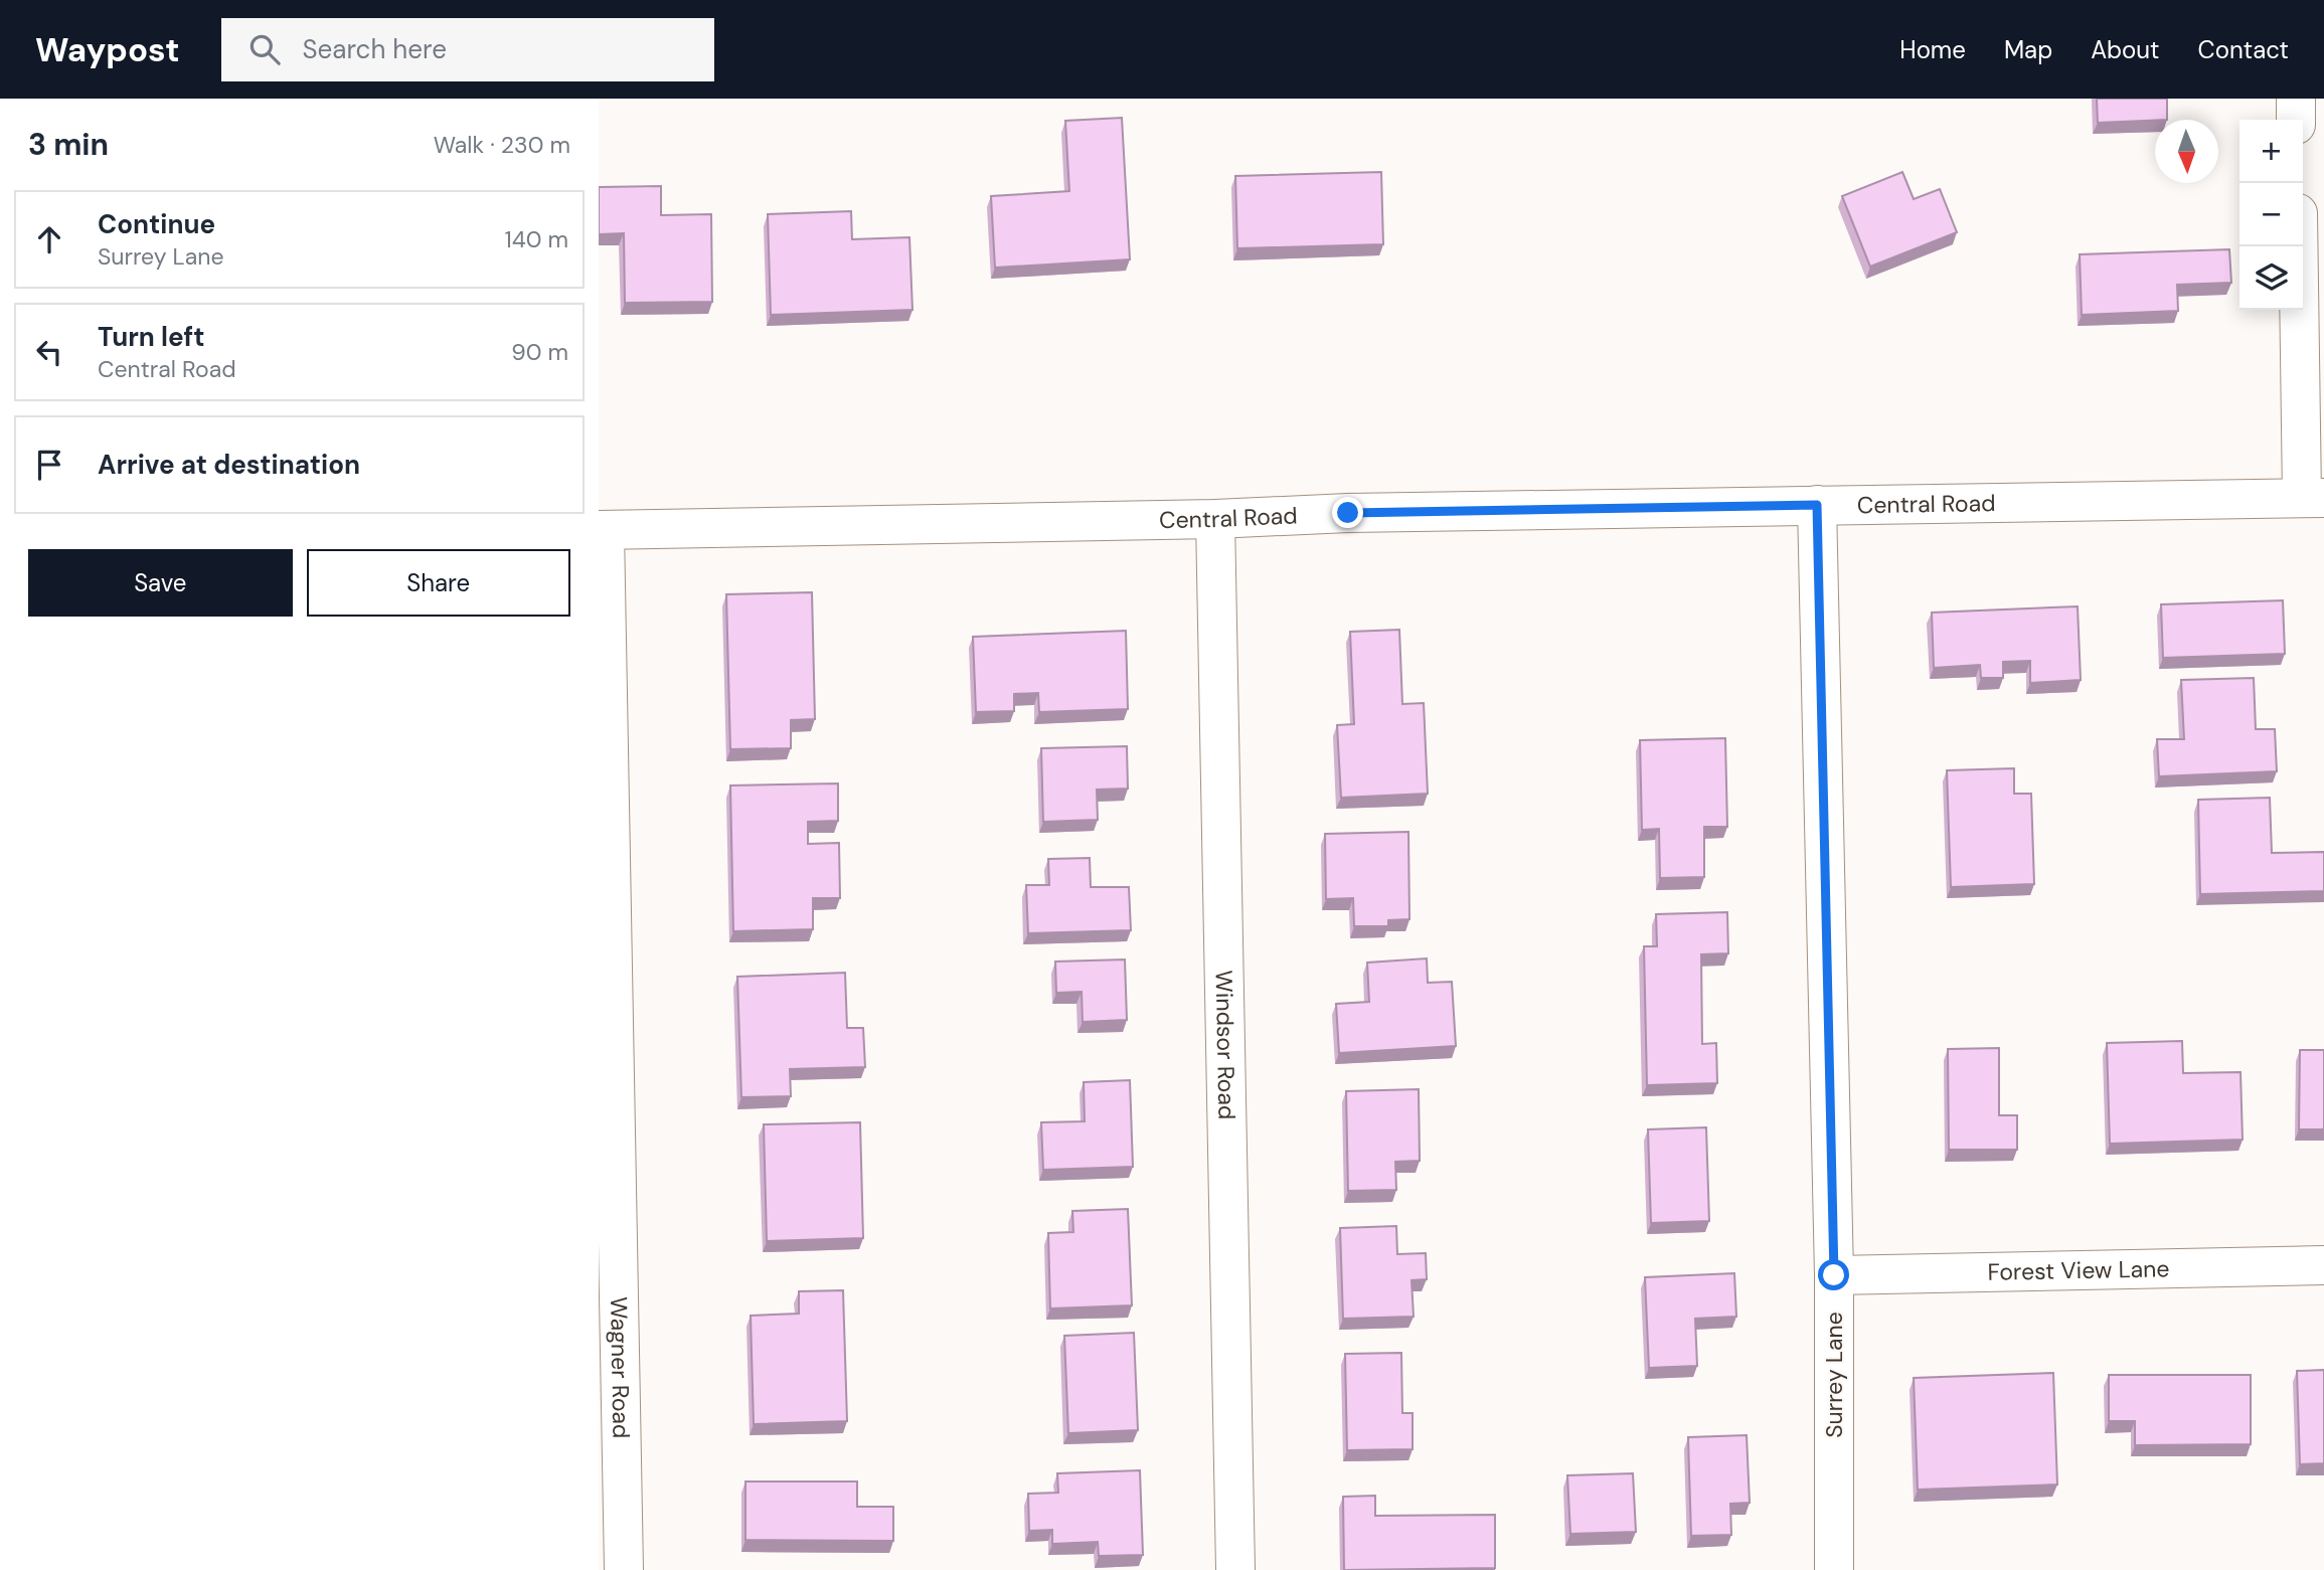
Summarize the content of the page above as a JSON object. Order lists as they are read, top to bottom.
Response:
{
  "streets": {
    "street": [
      "Central Road",
      "Windsor Road",
      "Forest View Lane",
      "Wagner Road",
      "Surrey Lane"
    ]
  },
  "crossings": [
    ["Central Road", "Windsor Road"],
    ["Central Road", "Wagner Road"],
    ["Central Road", "Surrey Lane"],
    ["Forest View Lane", "Surrey Lane"]
  ],
  "north": "bottom",
  "page": {
    "header": "Waypost",
    "search": "Search here",
    "nav": [
      "Home",
      "Map",
      "About",
      "Contact"
    ],
    "heading": ["3 min", "Walk · 230 m"],
    "map_buttons": ["+", "−"],
    "list": [
      ["Continue", "Surrey Lane", "140 m"],
      ["Turn left", "Central Road", "90 m"],
      "Arrive at destination"
    ],
    "buttons": ["Save", "Share"]
  }
}
